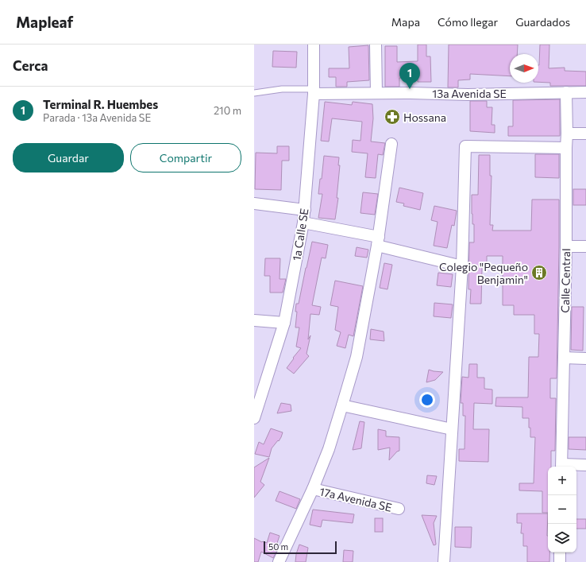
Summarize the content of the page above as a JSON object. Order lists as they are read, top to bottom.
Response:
{
  "streets": {
    "street": [
      "13a Avenida SE",
      "1a Calle SE",
      "Calle Central",
      "17a Avenida SE"
    ]
  },
  "crossings": [
    ["13a Avenida SE", "1a Calle SE"],
    ["13a Avenida SE", "Calle Central"]
  ],
  "places": {
    "pharmacy": ["Hossana"],
    "building": ["Colegio \"Pequeño Benjamin\""]
  },
  "scale_bar": "50 m",
  "north": "right",
  "page": {
    "header": "Mapleaf",
    "nav": ["Mapa", "Cómo llegar", "Guardados"],
    "heading": "Cerca",
    "pins": "1",
    "list": [
      {
        "mark": "1",
        "name": "Terminal R. Huembes",
        "note": "Parada · 13a Avenida SE",
        "value": "210 m"
      }
    ],
    "buttons": ["Guardar", "Compartir"],
    "map_buttons": ["+", "−"],
    "scale": "50 m"
  }
}
